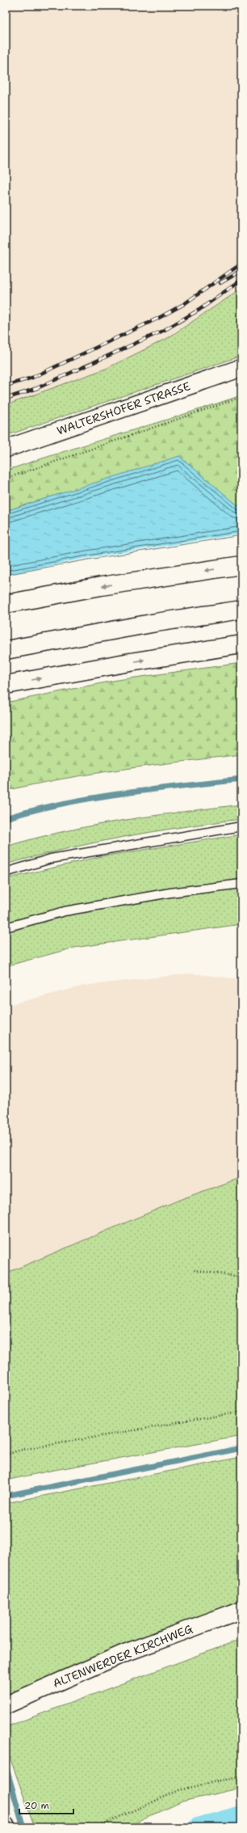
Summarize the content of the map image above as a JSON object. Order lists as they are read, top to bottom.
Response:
{
  "streets": {
    "street": ["WALTERSHOFER STRASSE", "ALTENWERDER KIRCHWEG"]
  },
  "scale_bar": "20 m"
}
